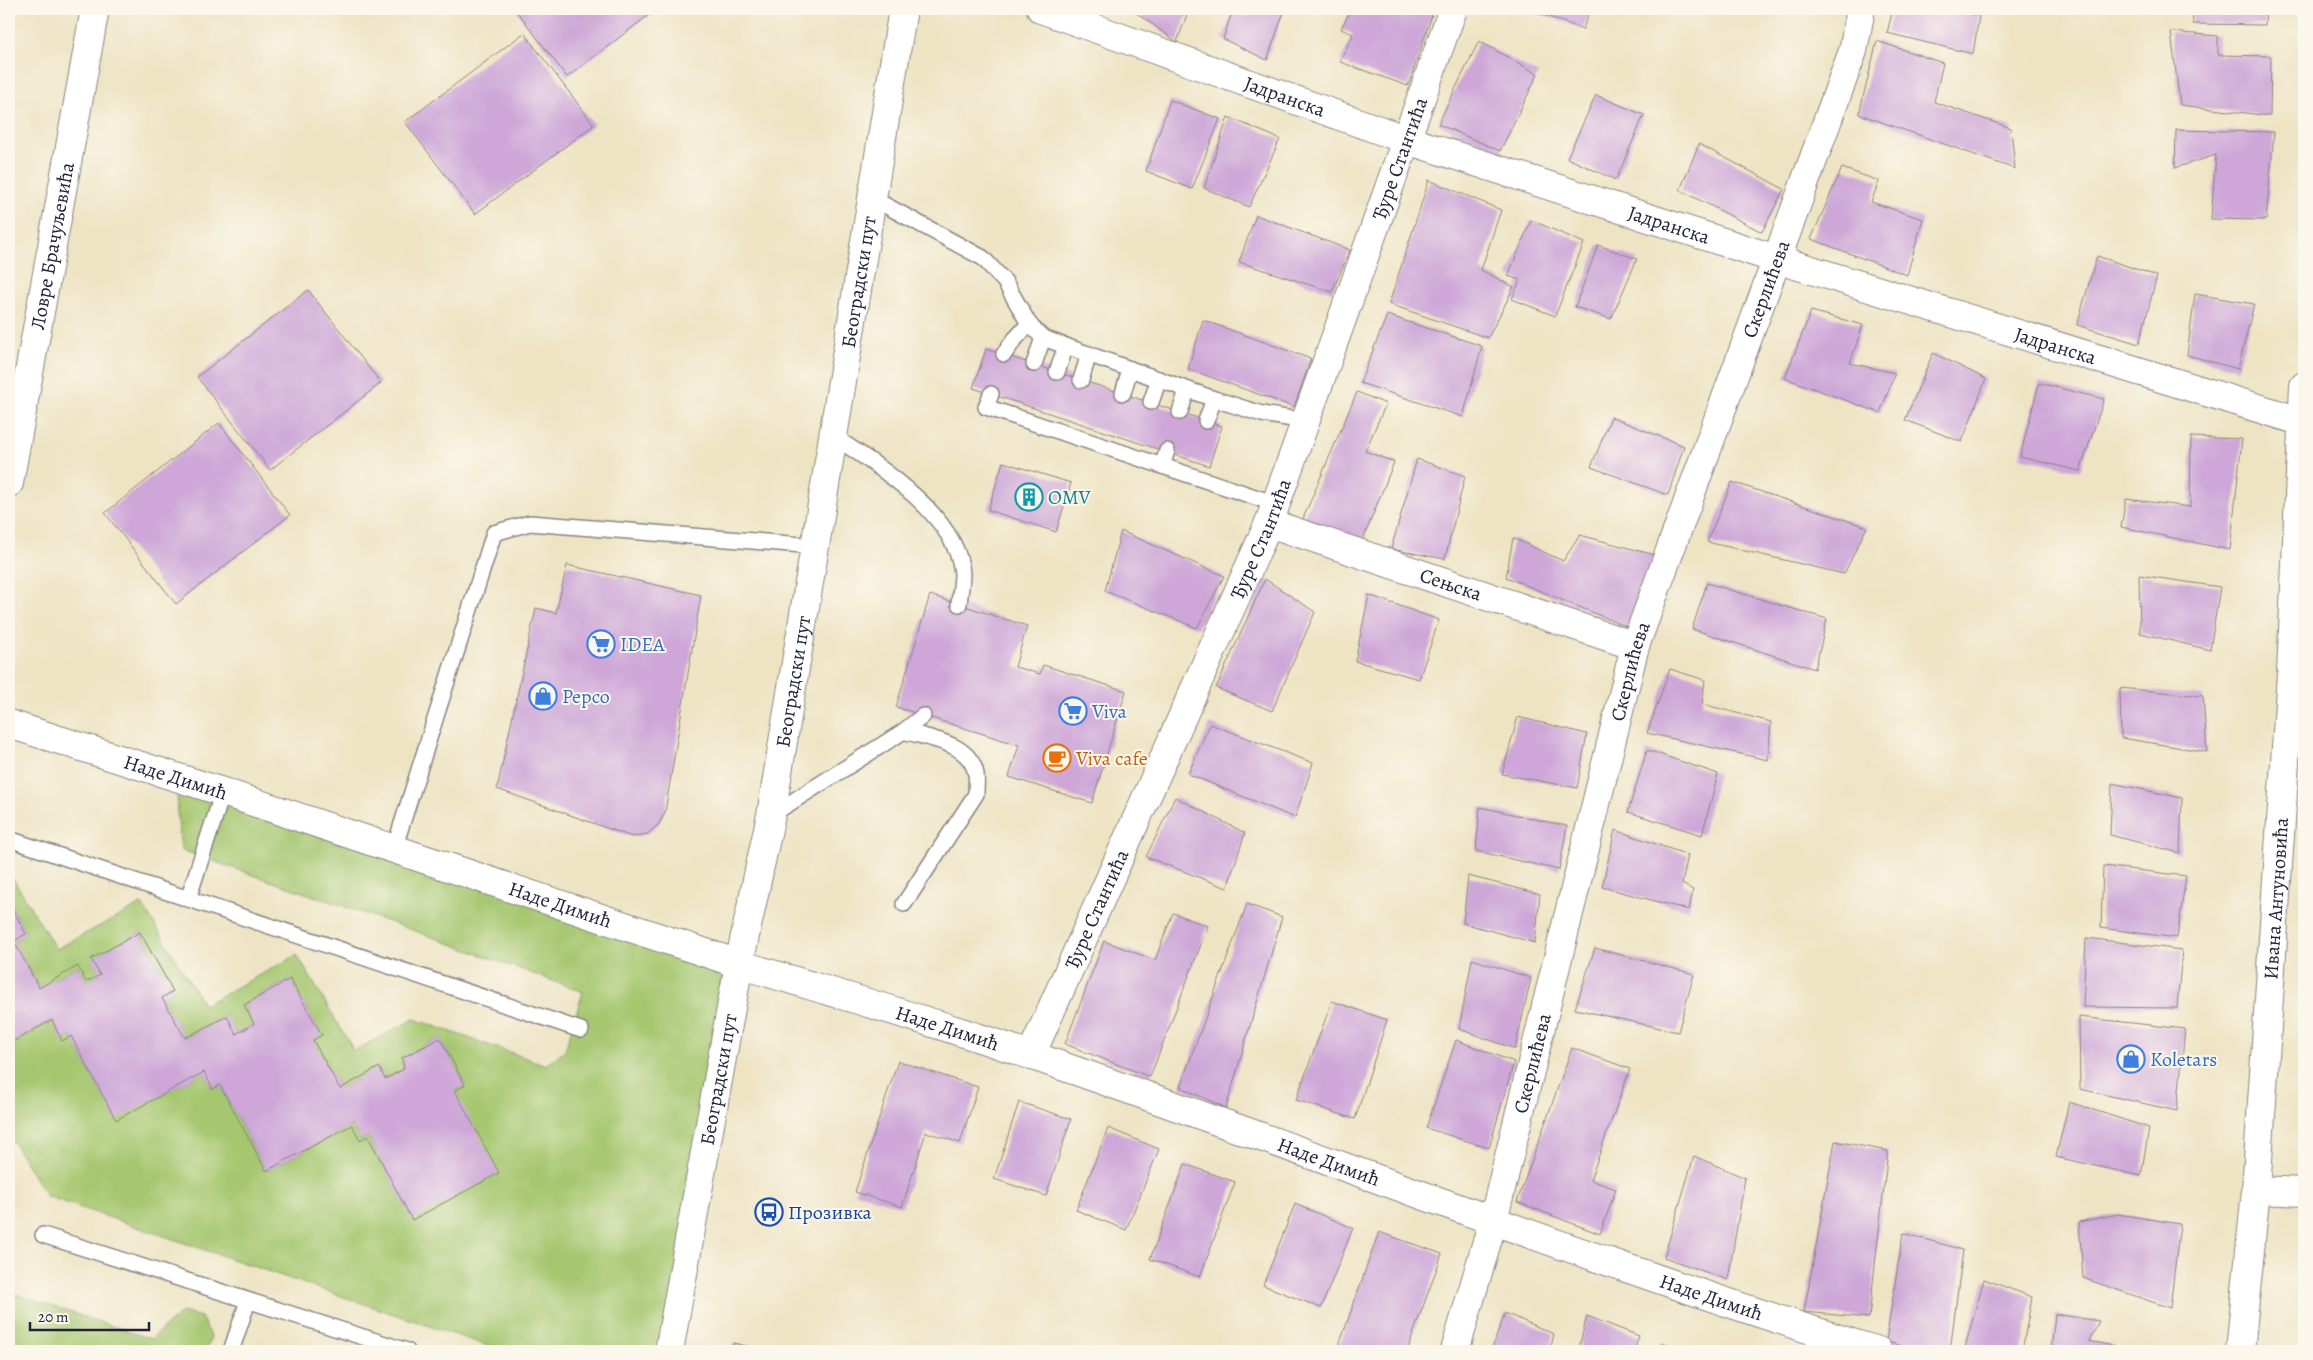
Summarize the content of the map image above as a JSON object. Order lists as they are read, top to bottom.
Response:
{
  "streets": {
    "street": [
      "Јадранска",
      "Ђуре Стантића",
      "Ловре Брачуљевића",
      "Београдски пут",
      "Скерлићева",
      "Сењска",
      "Наде Димић",
      "Ивана Антуновића"
    ]
  },
  "crossings": [
    ["Јадранска", "Ђуре Стантића"],
    ["Јадранска", "Скерлићева"],
    ["Јадранска", "Ивана Антуновића"],
    ["Ђуре Стантића", "Сењска"],
    ["Ђуре Стантића", "Наде Димић"],
    ["Београдски пут", "Наде Димић"],
    ["Скерлићева", "Сењска"],
    ["Скерлићева", "Наде Димић"]
  ],
  "places": {
    "building": ["OMV"],
    "supermarket": ["IDEA", "Viva"],
    "shop": ["Pepco", "Koletars"],
    "cafe": ["Viva cafe"],
    "bus stop": ["Прозивка"]
  },
  "scale_bar": "20 m"
}
